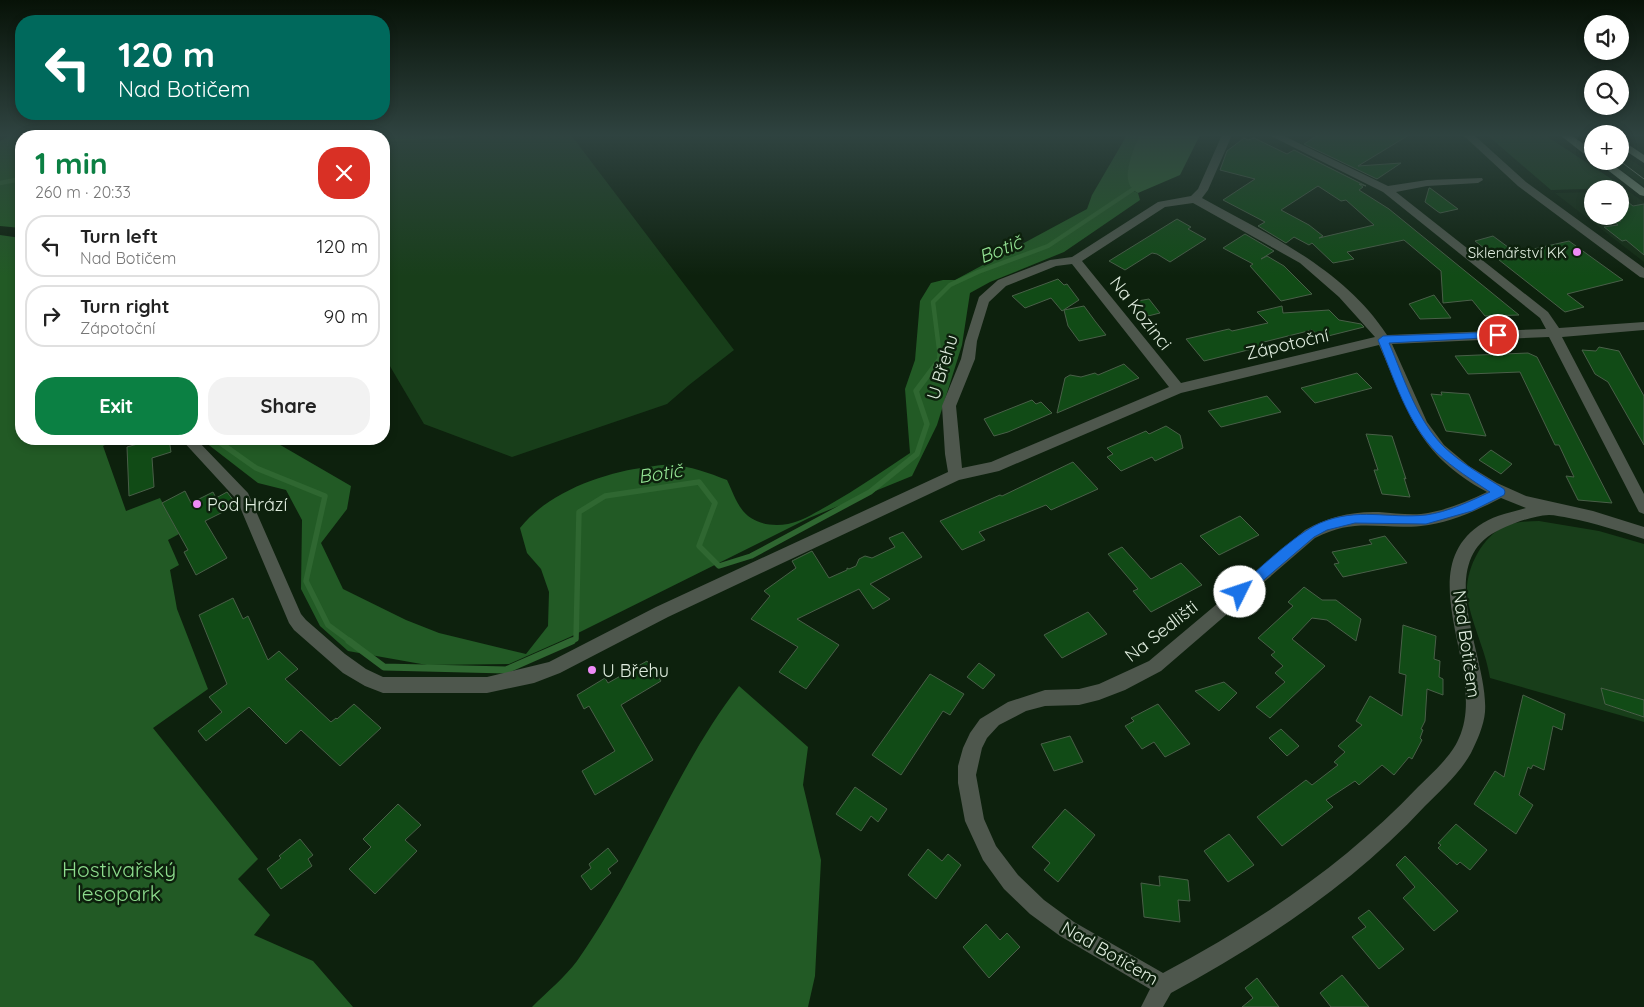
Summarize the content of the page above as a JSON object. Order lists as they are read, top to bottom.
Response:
{
  "streets": {
    "street": [
      "Na Kozinci",
      "Zápotoční",
      "U Břehu",
      "Na Sedlišti",
      "Nad Botičem"
    ]
  },
  "crossings": [
    ["Na Kozinci", "Zápotoční"],
    ["Na Kozinci", "U Břehu"],
    ["Zápotoční", "U Břehu"],
    ["Na Sedlišti", "Nad Botičem"]
  ],
  "water": ["Botič"],
  "parks": ["Hostivařský lesopark"],
  "places": ["Sklenářství KK", "Pod Hrází", "U Břehu"],
  "page": {
    "map_buttons": ["+", "−"],
    "turn": ["120 m", "Nad Botičem"],
    "heading": ["1 min", "260 m · 20:33"],
    "list": [
      {
        "name": "Turn left",
        "note": "Nad Botičem",
        "value": "120 m"
      },
      {
        "name": "Turn right",
        "note": "Zápotoční",
        "value": "90 m"
      }
    ],
    "buttons": ["Exit", "Share"]
  }
}
